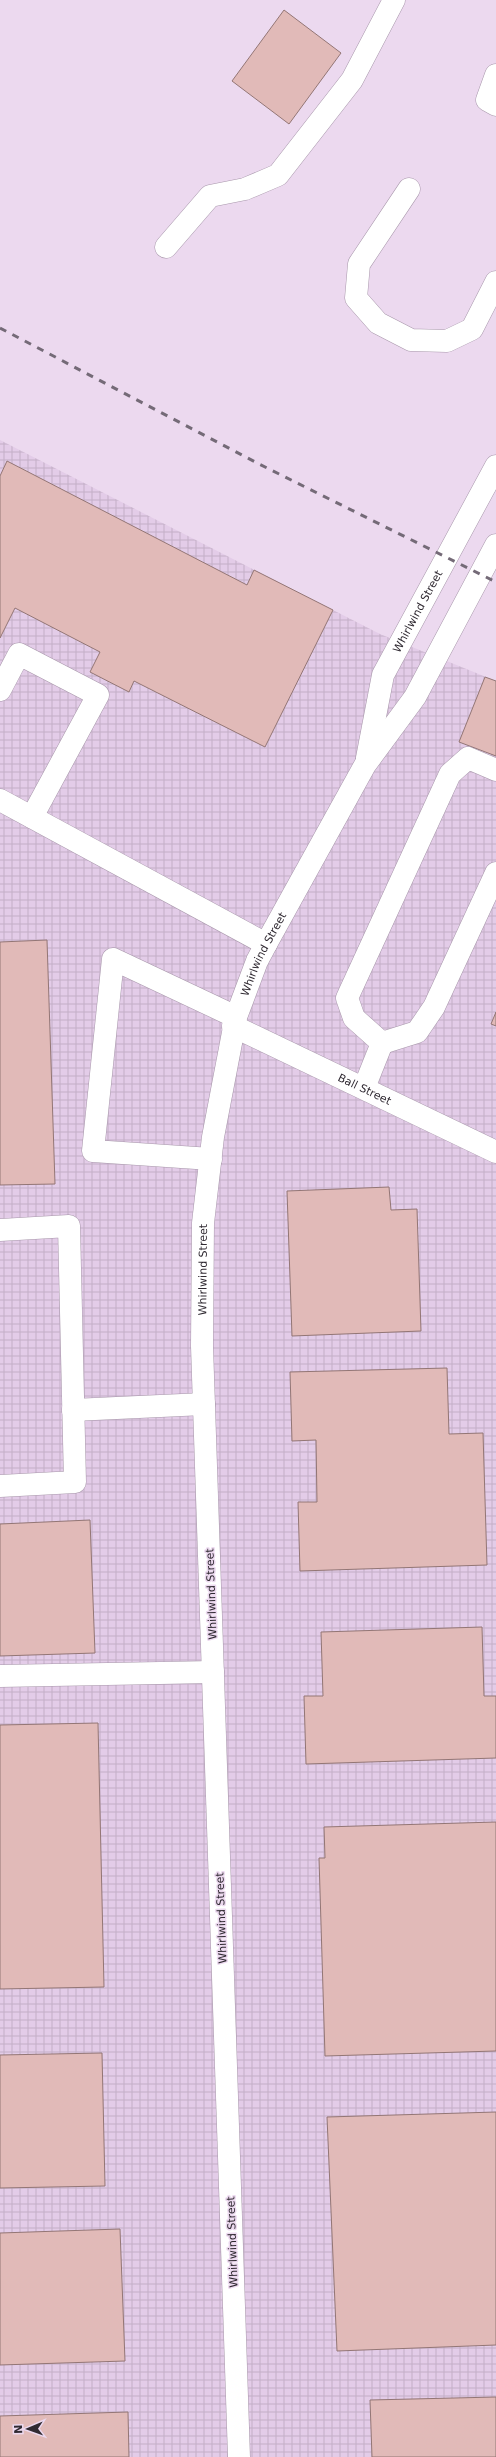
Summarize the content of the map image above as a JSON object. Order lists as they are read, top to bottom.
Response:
{
  "streets": {
    "street": ["Whirlwind Street", "Ball Street"]
  },
  "crossings": [
    ["Whirlwind Street", "Ball Street"]
  ],
  "north": "left"
}
